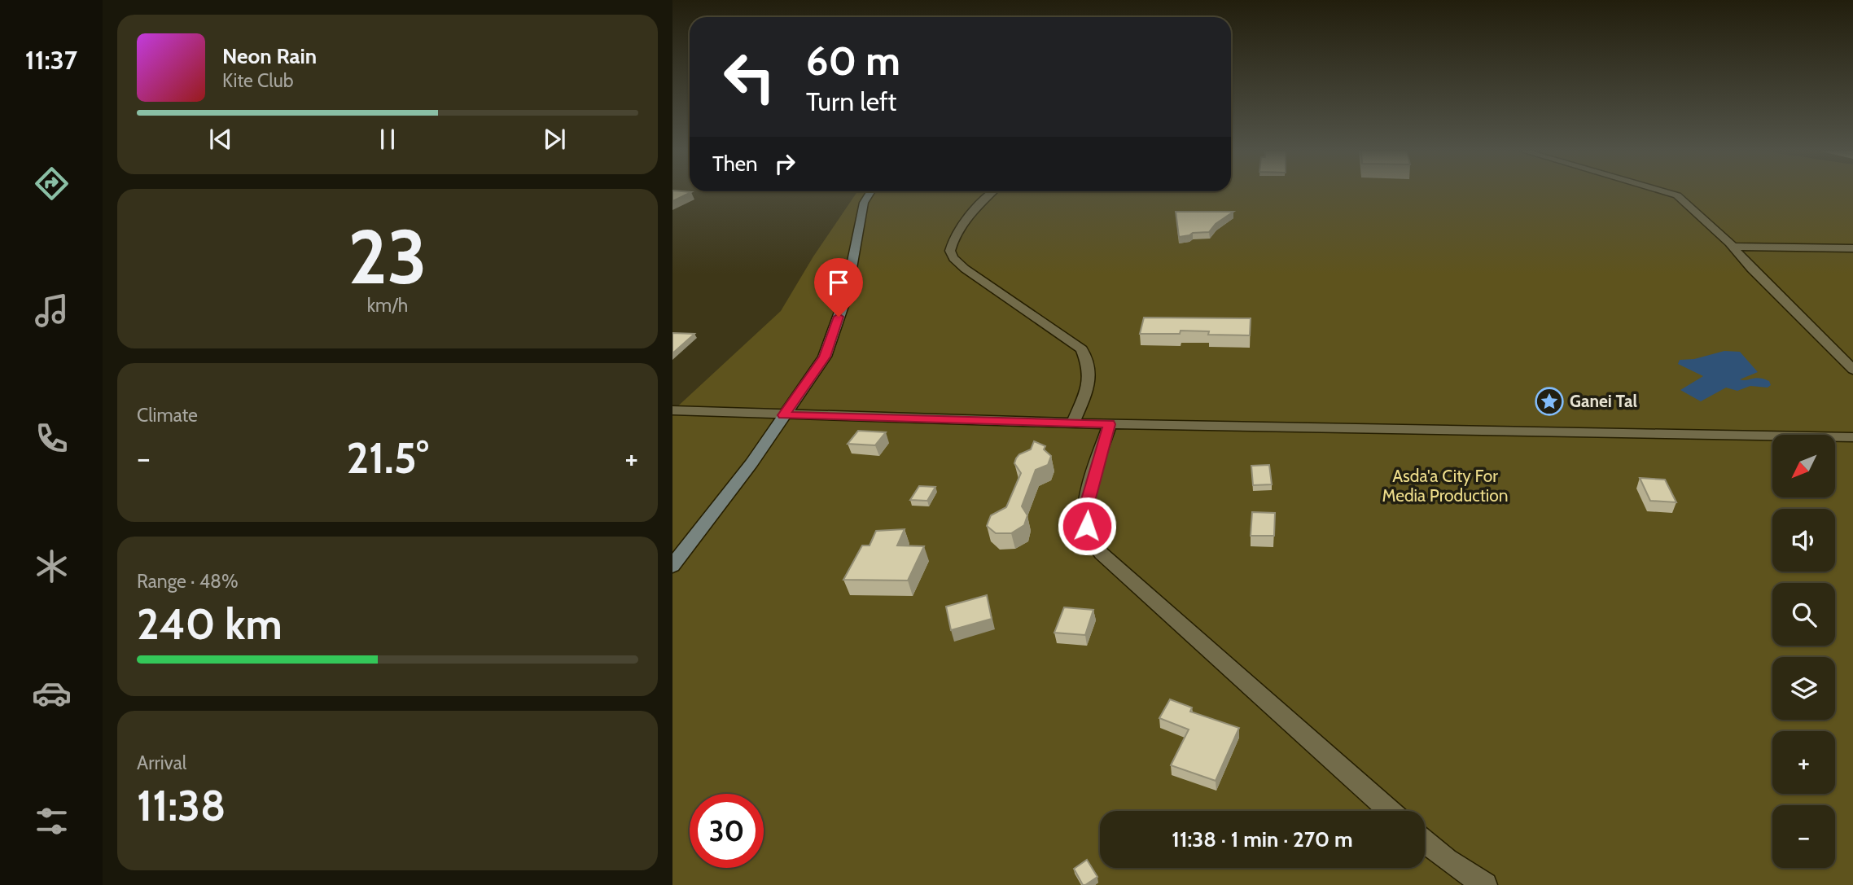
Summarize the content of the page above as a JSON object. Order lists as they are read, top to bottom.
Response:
{
  "parks": ["Asda'a City For Media Production"],
  "places": {
    "place": ["Ganei Tal"]
  },
  "north": "bottom left",
  "page": {
    "tabs": "11:37",
    "turn": ["60 m", "Turn left"],
    "song": ["Neon Rain", "Kite Club"],
    "then": "Then",
    "tile": [
      ["23", "km/h"],
      "Climate",
      ["Range · 48%", "240 km"],
      ["Arrival", "11:38"]
    ],
    "heat": ["−", "21.5°", "+"],
    "map_buttons": ["+", "−"],
    "limit": "30",
    "trip": "11:38 · 1 min · 270 m"
  }
}
